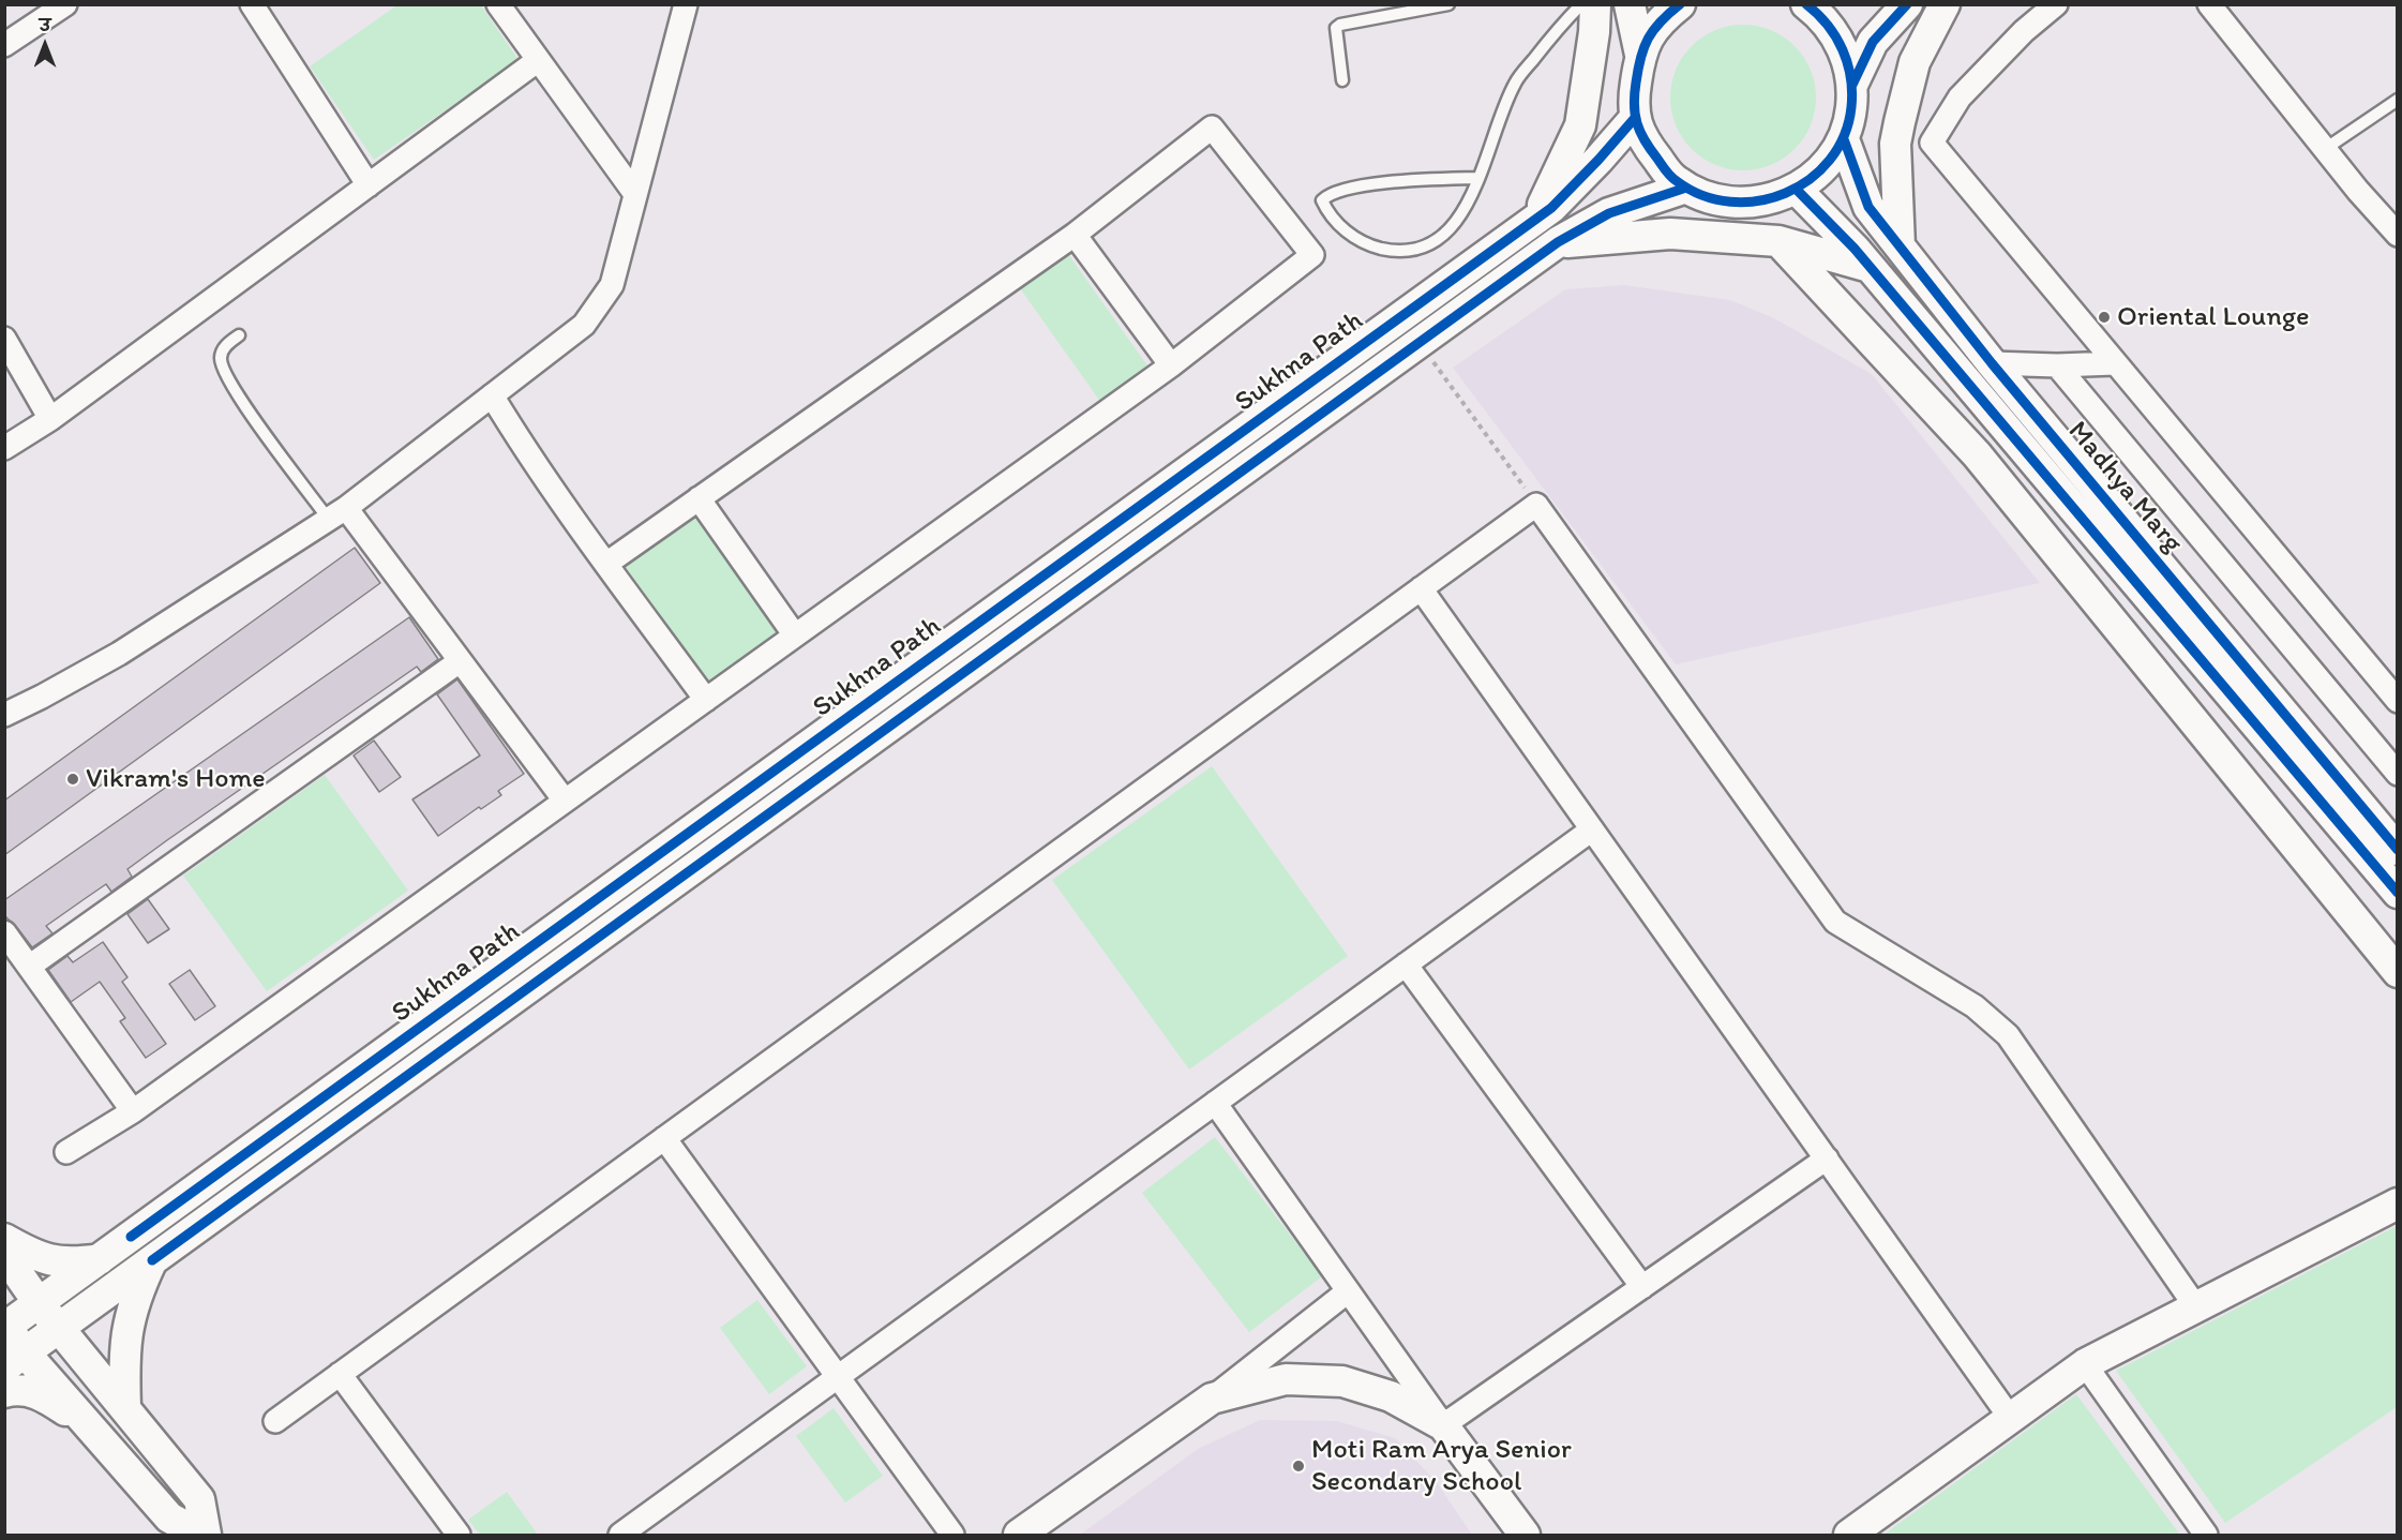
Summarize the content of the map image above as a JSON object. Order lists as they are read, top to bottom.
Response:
{
  "streets": {
    "main road": ["Sukhna Path", "Madhya Marg"]
  },
  "places": ["Oriental Lounge", "Vikram's Home", "Moti Ram Arya Senior Secondary School"],
  "north": "top"
}
